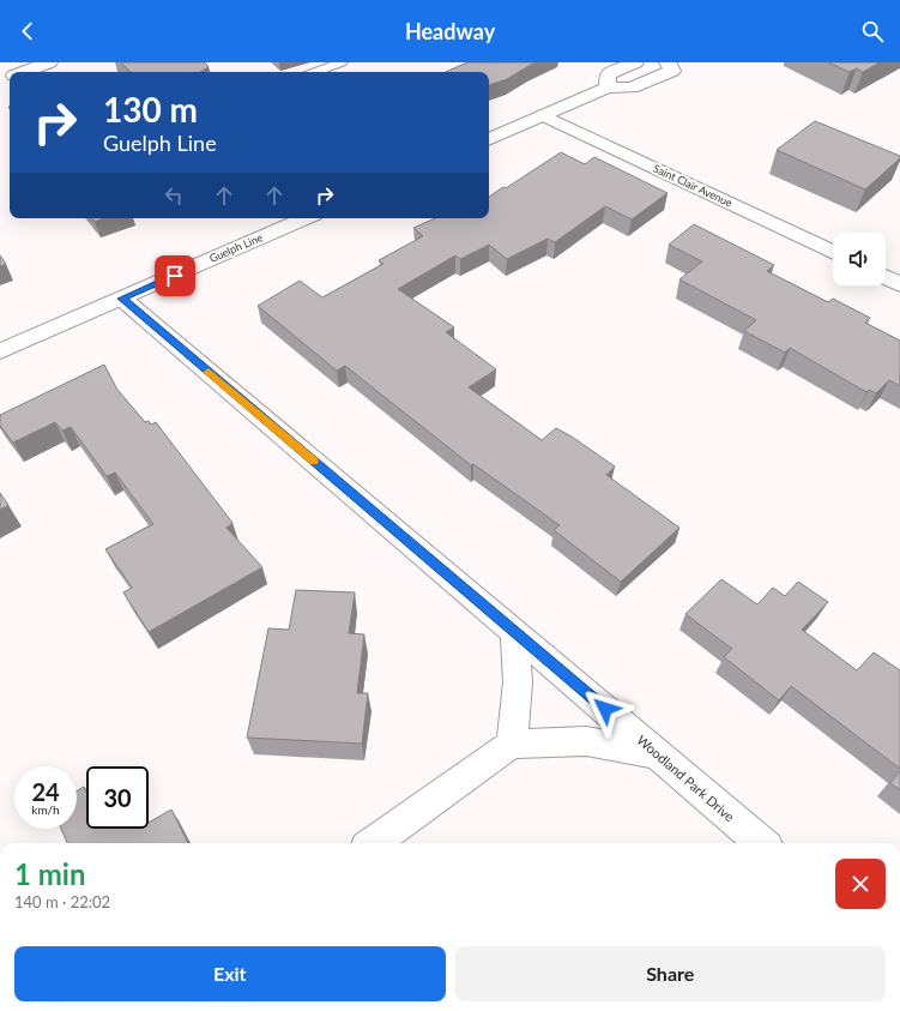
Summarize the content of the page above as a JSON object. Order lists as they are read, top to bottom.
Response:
{
  "streets": {
    "street": ["Saint Clair Avenue", "Guelph Line", "Woodland Park Drive"]
  },
  "crossings": [
    ["Guelph Line", "Woodland Park Drive"]
  ],
  "page": {
    "header": "Headway",
    "turn": ["130 m", "Guelph Line"],
    "speed": "24 km/h",
    "limit": "30",
    "heading": ["1 min", "140 m · 22:02"],
    "buttons": ["Exit", "Share"]
  }
}
